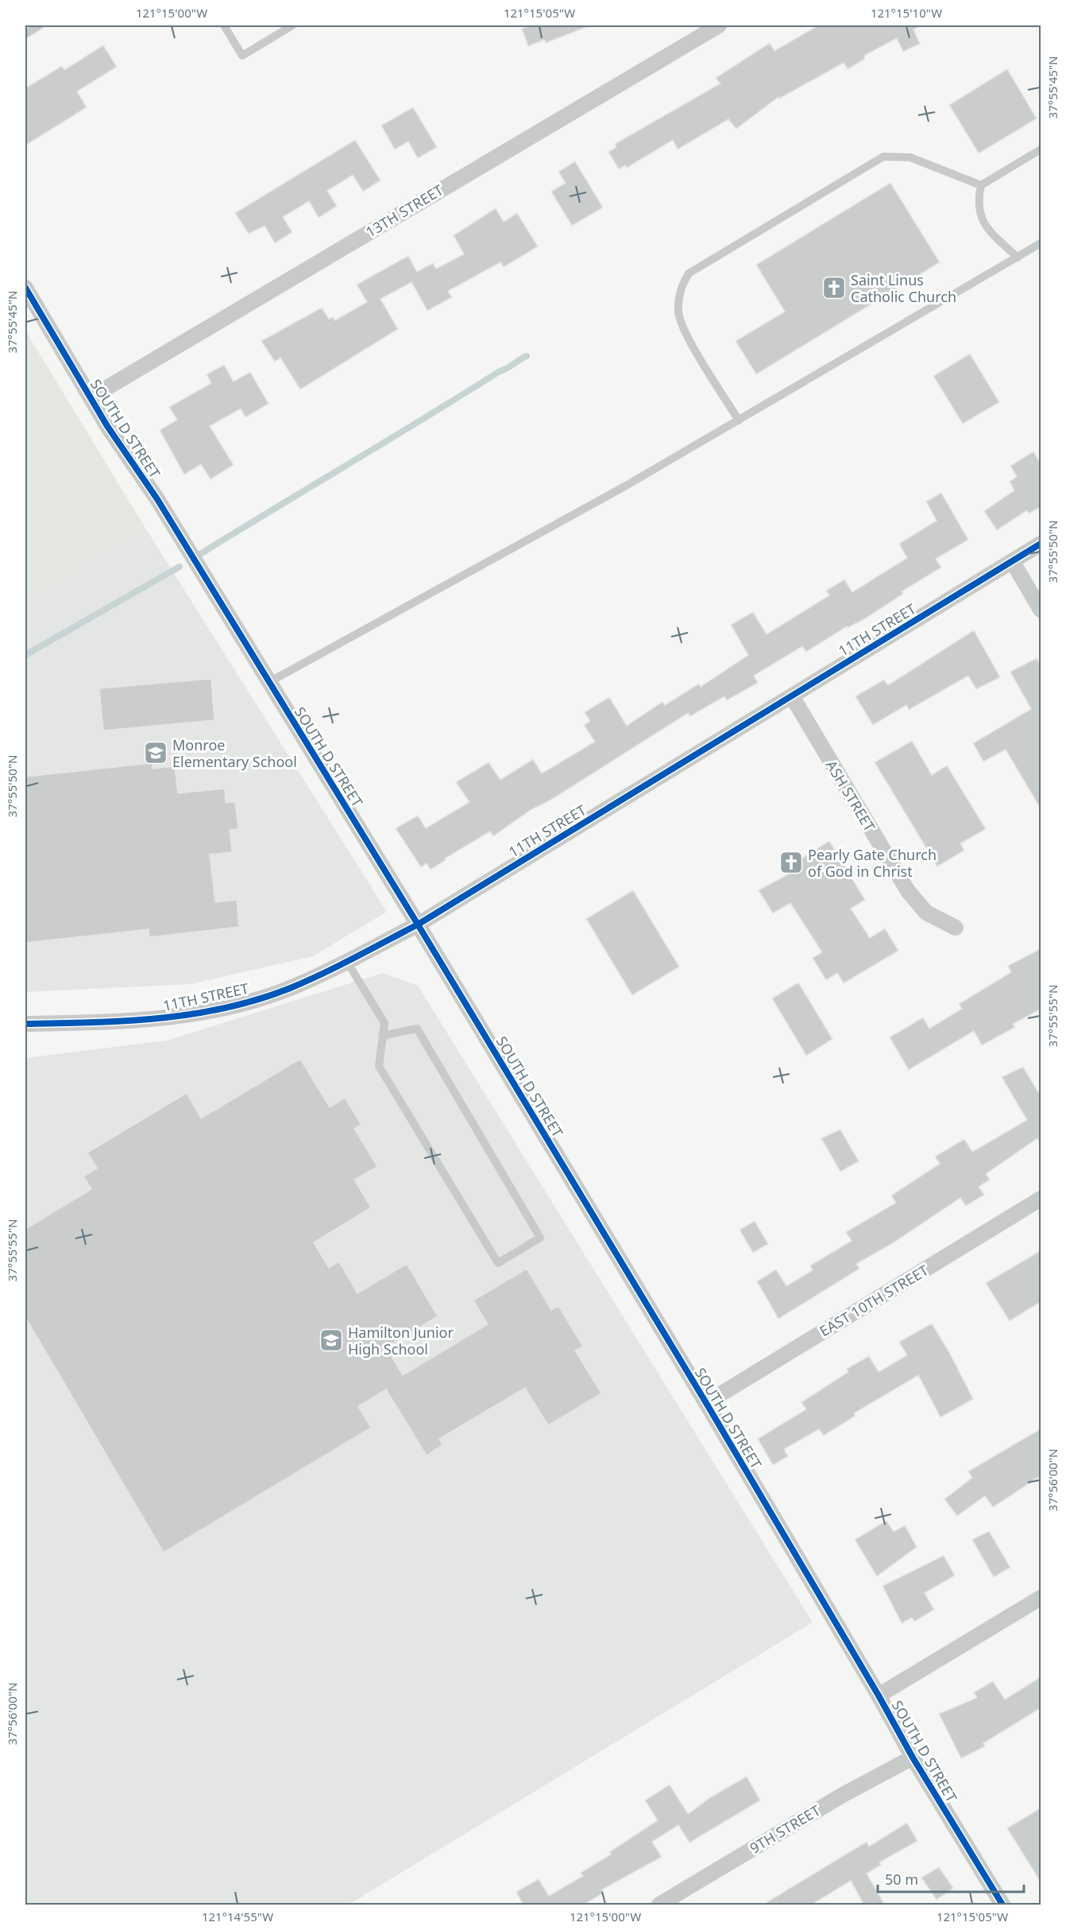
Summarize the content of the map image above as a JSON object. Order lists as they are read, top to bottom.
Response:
{
  "streets": {
    "street": [
      "13TH STREET",
      "SOUTH D STREET",
      "11TH STREET",
      "ASH STREET",
      "EAST 10TH STREET",
      "9TH STREET"
    ]
  },
  "crossings": [
    ["13TH STREET", "SOUTH D STREET"],
    ["SOUTH D STREET", "11TH STREET"],
    ["SOUTH D STREET", "EAST 10TH STREET"],
    ["SOUTH D STREET", "9TH STREET"],
    ["11TH STREET", "ASH STREET"]
  ],
  "places": {
    "church": ["Saint Linus Catholic Church", "Pearly Gate Church of God in Christ"],
    "school or university": ["Monroe Elementary School", "Hamilton Junior High School"]
  },
  "scale_bar": "50 m",
  "coordinates": [
    "121°15'00\"W",
    "121°15'05\"W",
    "121°15'10\"W",
    "37°55'45\"N",
    "37°55'50\"N",
    "37°55'55\"N",
    "37°56'00\"N",
    "121°14'55\"W"
  ]
}
